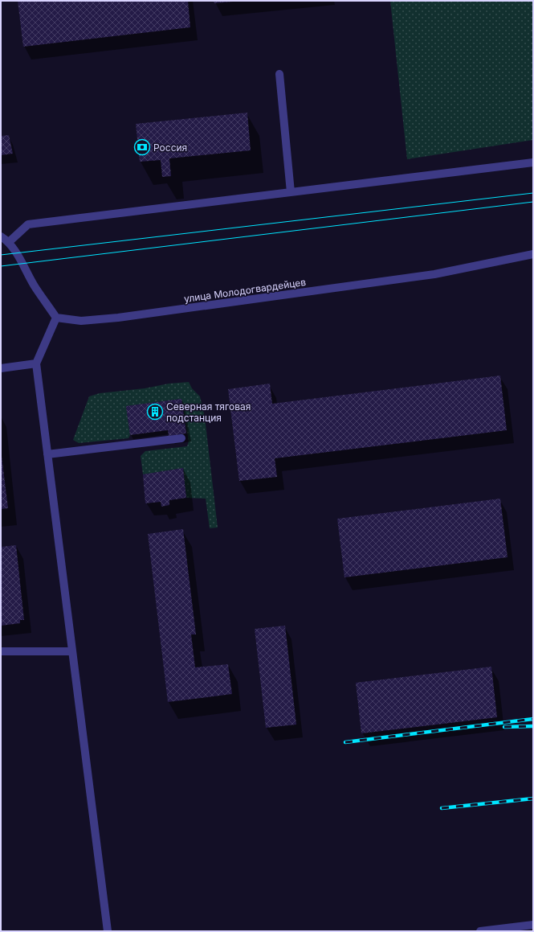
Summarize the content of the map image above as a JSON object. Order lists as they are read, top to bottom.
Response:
{
  "streets": {
    "street": ["улица Молодогвардейцев"]
  },
  "places": {
    "bank": ["Россия"],
    "building": ["Северная тяговая подстанция"]
  }
}
